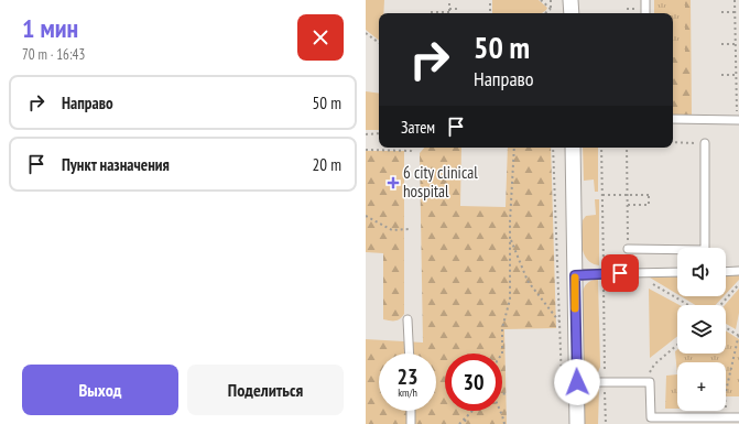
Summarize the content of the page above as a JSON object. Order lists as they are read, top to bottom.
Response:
{
  "places": {
    "health": ["6 city clinical hospital"]
  },
  "page": {
    "heading": ["1 мин", "70 m · 16:43"],
    "turn": ["50 m", "Направо"],
    "list": [
      {
        "name": "Направо",
        "value": "50 m"
      },
      {
        "name": "Пункт назначения",
        "value": "20 m"
      }
    ],
    "then": "Затем",
    "map_buttons": "+",
    "speed": "23 km/h",
    "limit": "30",
    "buttons": ["Выход", "Поделиться"]
  }
}
